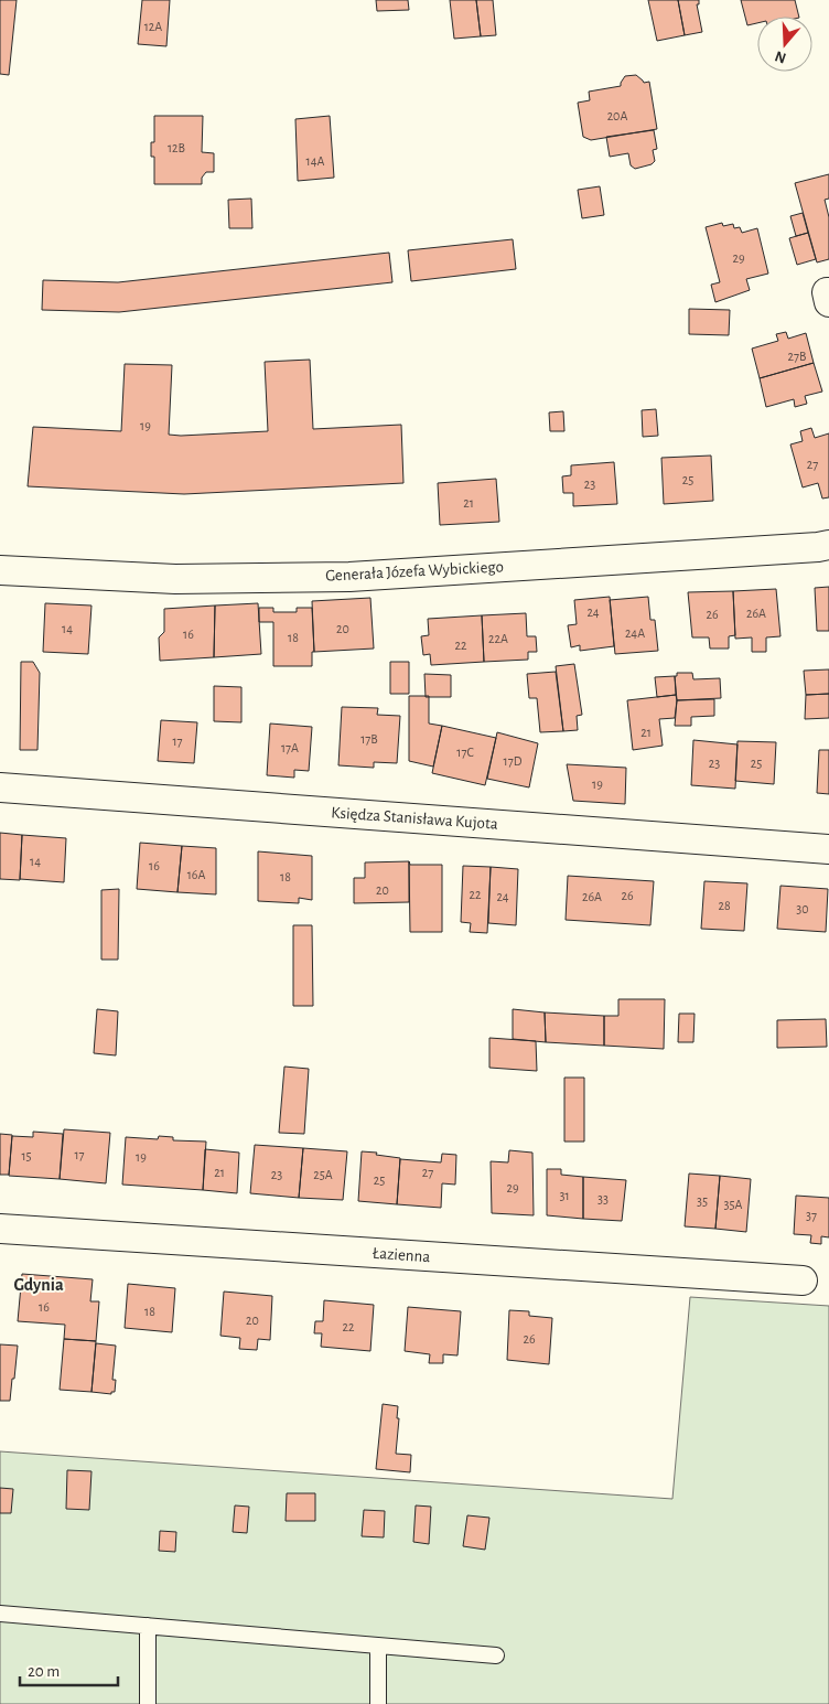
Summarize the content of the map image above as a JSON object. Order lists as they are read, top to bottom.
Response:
{
  "streets": {
    "street": ["Generała Józefa Wybickiego", "Księdza Stanisława Kujota", "Łazienna"]
  },
  "districts": ["Gdynia"],
  "house_numbers": [
    "12A",
    "20A",
    "12B",
    "14A",
    "29",
    "27B",
    "19",
    "27",
    "25",
    "23",
    "21",
    "24",
    "26A",
    "26",
    "14",
    "20",
    "24A",
    "16",
    "18",
    "22A",
    "22",
    "21",
    "17B",
    "17",
    "17A",
    "17C",
    "17D",
    "23",
    "25",
    "19",
    "14",
    "16",
    "16A",
    "18",
    "20",
    "22",
    "26",
    "24",
    "26A",
    "28",
    "30",
    "17",
    "15",
    "19",
    "21",
    "27",
    "23",
    "25A",
    "25",
    "29",
    "31",
    "33",
    "35",
    "35A",
    "37",
    "16",
    "18",
    "20",
    "22",
    "26"
  ],
  "scale_bar": "20 m",
  "north": "bottom"
}
